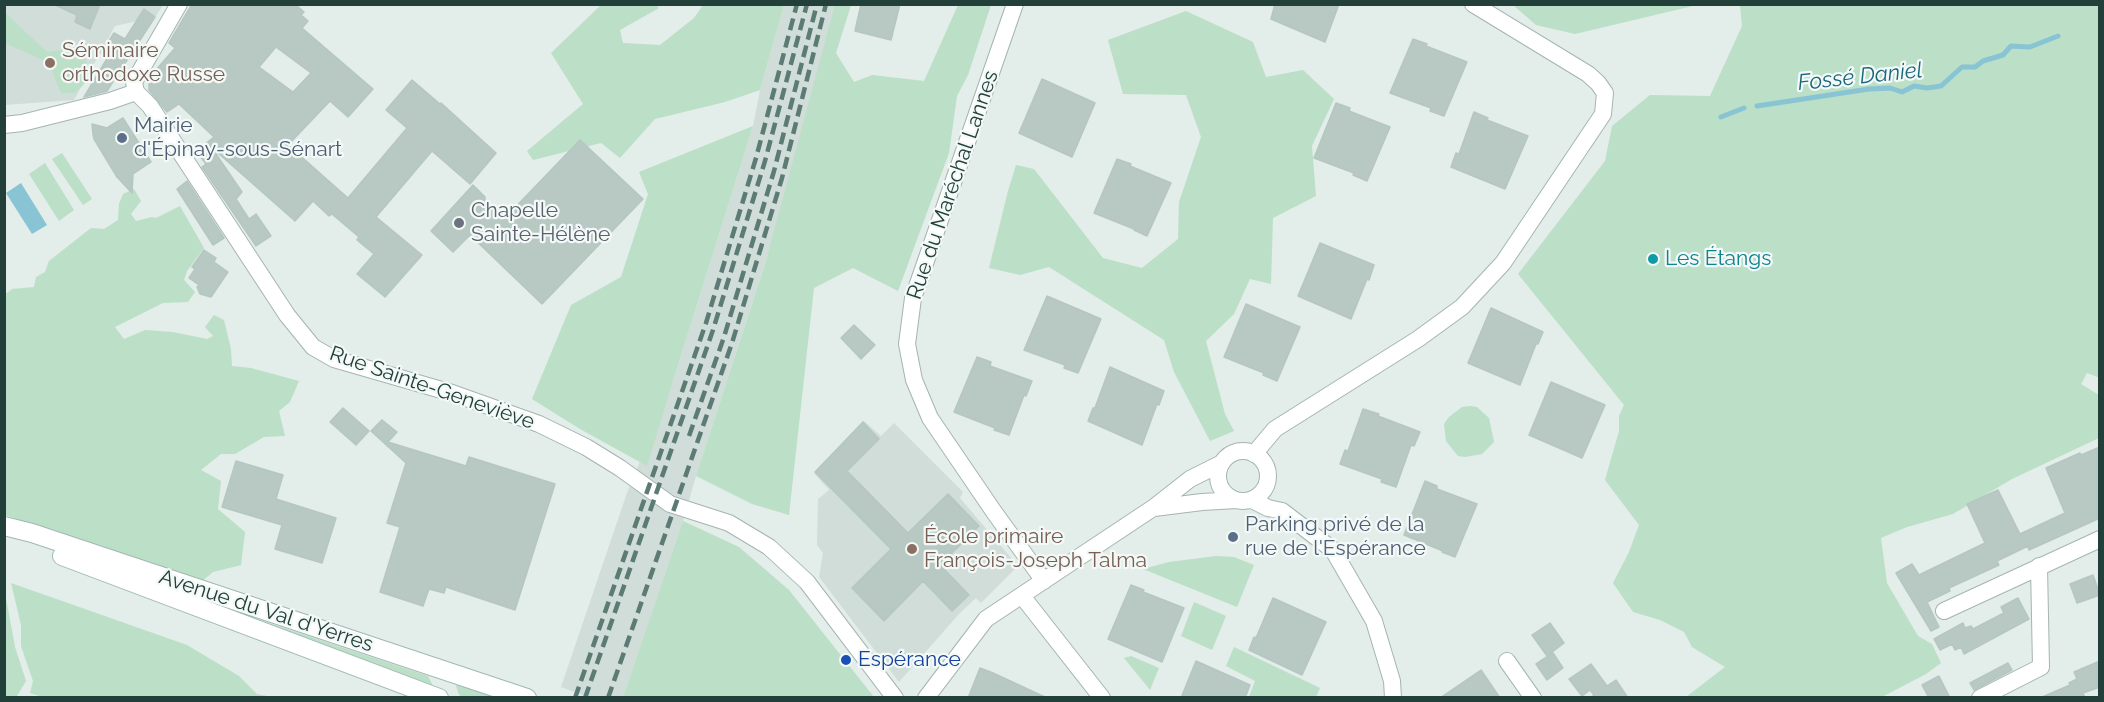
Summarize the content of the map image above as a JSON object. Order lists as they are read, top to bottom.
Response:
{
  "streets": {
    "main road": ["Avenue du Val d'Yerres"],
    "street": ["Rue du Maréchal Lannes", "Rue Sainte-Geneviève"]
  },
  "water": ["Fossé Daniel"],
  "places": [
    "Séminaire orthodoxe Russe",
    "Mairie d'Épinay-sous-Sénart",
    "Chapelle Sainte-Hélène",
    "Les Étangs",
    "Parking privé de la rue de l'Espérance",
    "École primaire François-Joseph Talma",
    "Espérance"
  ]
}
